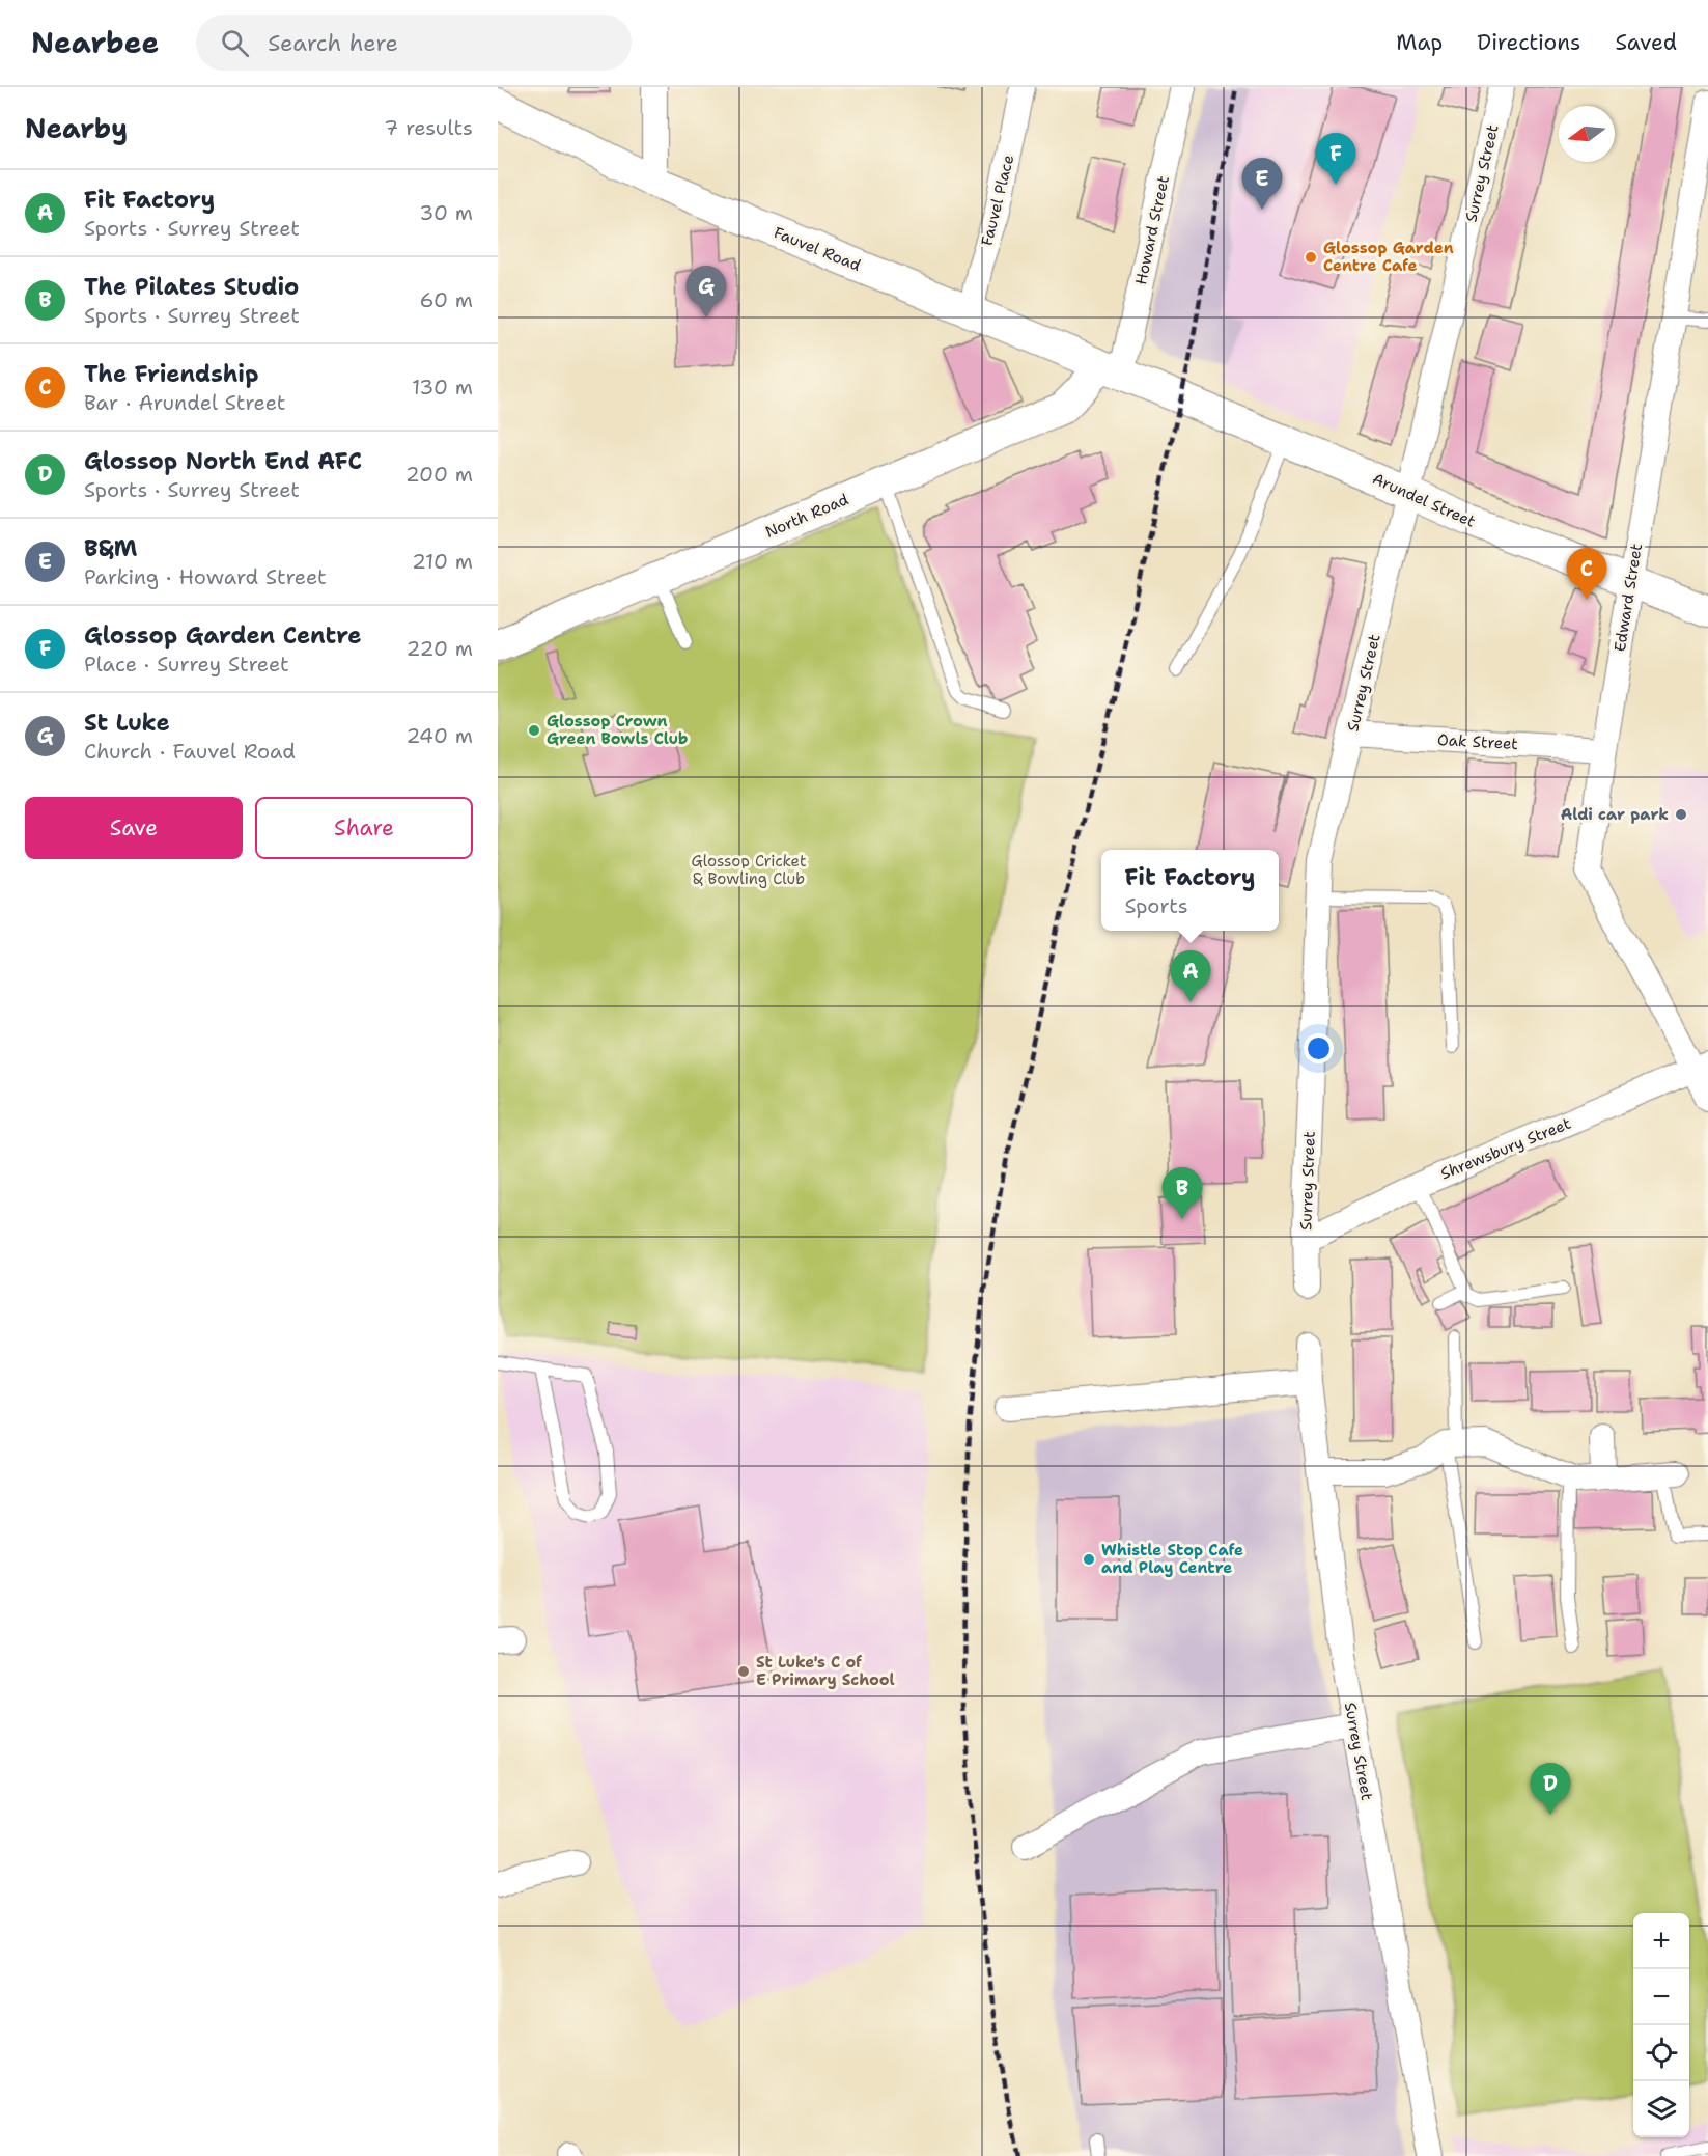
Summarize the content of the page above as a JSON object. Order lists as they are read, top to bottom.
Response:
{
  "streets": {
    "street": [
      "Surrey Street",
      "Fauvel Place",
      "Howard Street",
      "Fauvel Road",
      "Arundel Street",
      "North Road",
      "Edward Street",
      "Oak Street",
      "Shrewsbury Street"
    ]
  },
  "crossings": [
    ["Surrey Street", "Arundel Street"],
    ["Surrey Street", "Oak Street"],
    ["Surrey Street", "Shrewsbury Street"],
    ["Fauvel Place", "Fauvel Road"],
    ["Howard Street", "Fauvel Road"],
    ["Howard Street", "Arundel Street"],
    ["Howard Street", "North Road"],
    ["Fauvel Road", "Arundel Street"],
    ["Fauvel Road", "North Road"],
    ["Arundel Street", "North Road"],
    ["Arundel Street", "Edward Street"],
    ["Edward Street", "Oak Street"],
    ["Edward Street", "Shrewsbury Street"]
  ],
  "parks": ["Glossop Cricket & Bowling Club"],
  "places": [
    "Glossop Garden Centre Cafe",
    "Glossop Crown Green Bowls Club",
    "Aldi car park",
    "Whistle Stop Cafe and Play Centre",
    "St Luke's C of E Primary School"
  ],
  "north": "left",
  "page": {
    "header": "Nearbee",
    "search": "Search here",
    "nav": ["Map", "Directions", "Saved"],
    "heading": ["Nearby", "7 results"],
    "pins": [
      "F",
      "E",
      "G",
      "C",
      "A",
      "B",
      "D"
    ],
    "list": [
      {
        "mark": "A",
        "name": "Fit Factory",
        "note": "Sports · Surrey Street",
        "value": "30 m"
      },
      {
        "mark": "B",
        "name": "The Pilates Studio",
        "note": "Sports · Surrey Street",
        "value": "60 m"
      },
      {
        "mark": "C",
        "name": "The Friendship",
        "note": "Bar · Arundel Street",
        "value": "130 m"
      },
      {
        "mark": "D",
        "name": "Glossop North End AFC",
        "note": "Sports · Surrey Street",
        "value": "200 m"
      },
      {
        "mark": "E",
        "name": "B&M",
        "note": "Parking · Howard Street",
        "value": "210 m"
      },
      {
        "mark": "F",
        "name": "Glossop Garden Centre",
        "note": "Place · Surrey Street",
        "value": "220 m"
      },
      {
        "mark": "G",
        "name": "St Luke",
        "note": "Church · Fauvel Road",
        "value": "240 m"
      }
    ],
    "buttons": ["Save", "Share"],
    "popup": ["Fit Factory", "Sports"],
    "map_buttons": ["+", "−"]
  }
}
